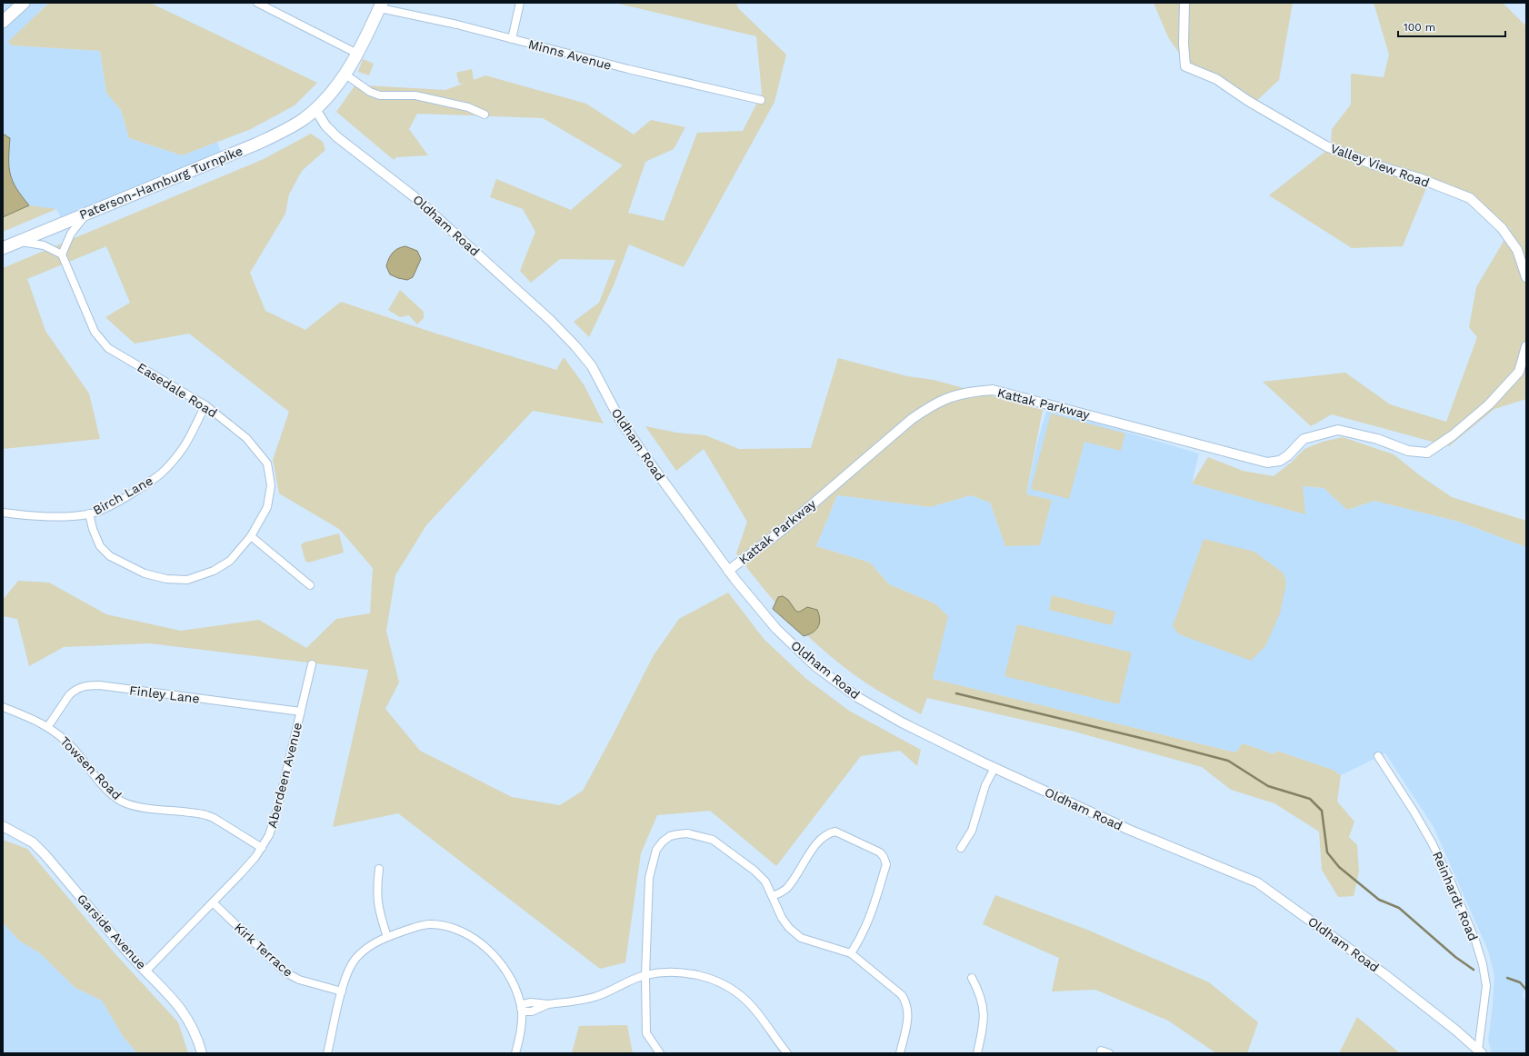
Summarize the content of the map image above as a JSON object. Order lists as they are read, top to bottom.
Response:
{
  "streets": {
    "main road": ["Paterson-Hamburg Turnpike"],
    "street": [
      "Minns Avenue",
      "Valley View Road",
      "Oldham Road",
      "Easedale Road",
      "Kattak Parkway",
      "Birch Lane",
      "Finley Lane",
      "Towsen Road",
      "Aberdeen Avenue",
      "Reinhardt Road",
      "Garside Avenue",
      "Kirk Terrace"
    ]
  },
  "crossings": [
    ["Minns Avenue", "Paterson-Hamburg Turnpike"],
    ["Paterson-Hamburg Turnpike", "Oldham Road"],
    ["Oldham Road", "Kattak Parkway"],
    ["Oldham Road", "Reinhardt Road"],
    ["Easedale Road", "Birch Lane"],
    ["Finley Lane", "Towsen Road"],
    ["Finley Lane", "Aberdeen Avenue"],
    ["Towsen Road", "Aberdeen Avenue"],
    ["Aberdeen Avenue", "Garside Avenue"],
    ["Aberdeen Avenue", "Kirk Terrace"]
  ],
  "scale_bar": "100 m"
}
